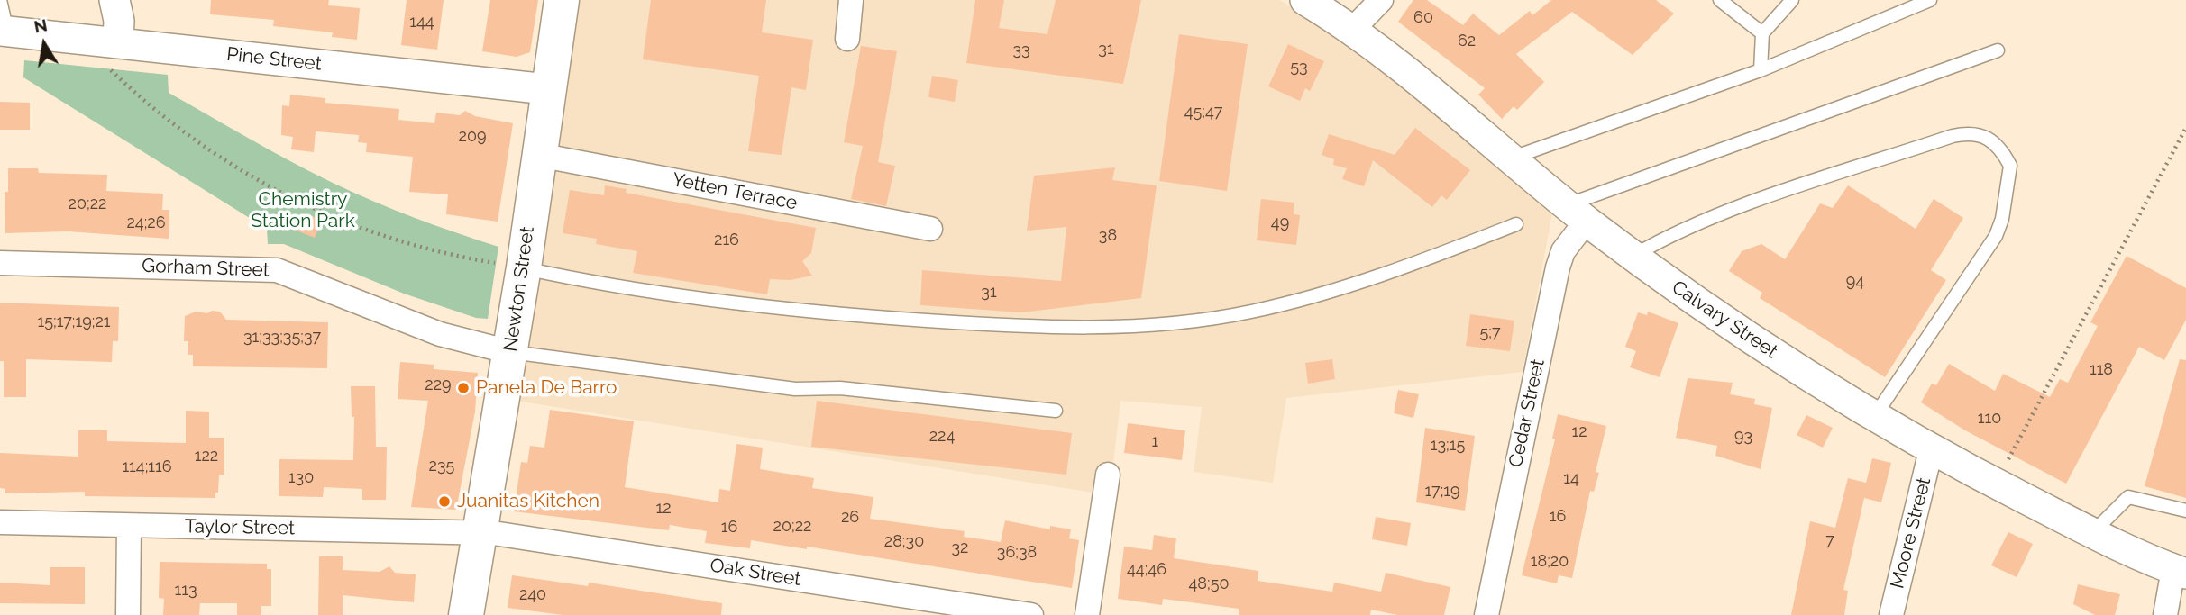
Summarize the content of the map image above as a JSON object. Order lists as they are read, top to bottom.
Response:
{
  "streets": {
    "main road": ["Newton Street"],
    "street": [
      "Pine Street",
      "Yetten Terrace",
      "Gorham Street",
      "Calvary Street",
      "Cedar Street",
      "Taylor Street",
      "Moore Street",
      "Oak Street"
    ]
  },
  "crossings": [
    ["Pine Street", "Newton Street"],
    ["Yetten Terrace", "Newton Street"],
    ["Gorham Street", "Newton Street"],
    ["Newton Street", "Taylor Street"],
    ["Newton Street", "Oak Street"],
    ["Calvary Street", "Cedar Street"],
    ["Calvary Street", "Moore Street"],
    ["Taylor Street", "Oak Street"]
  ],
  "parks": ["Chemistry Station Park"],
  "places": ["Panela De Barro", "Juanitas Kitchen"],
  "house_numbers": [
    "60",
    "144",
    "62",
    "31",
    "33",
    "53",
    "45;47",
    "209",
    "20;22",
    "24;26",
    "49",
    "38",
    "216",
    "94",
    "31",
    "15;17;19;21",
    "5;7",
    "31;33;35;37",
    "118",
    "229",
    "110",
    "12",
    "224",
    "93",
    "1",
    "13;15",
    "122",
    "235",
    "114;116",
    "130",
    "14",
    "17;19",
    "12",
    "16",
    "26",
    "20;22",
    "16",
    "7",
    "28;30",
    "32",
    "36;38",
    "18;20",
    "44;46",
    "48;50",
    "113",
    "240"
  ],
  "north": "top"
}
